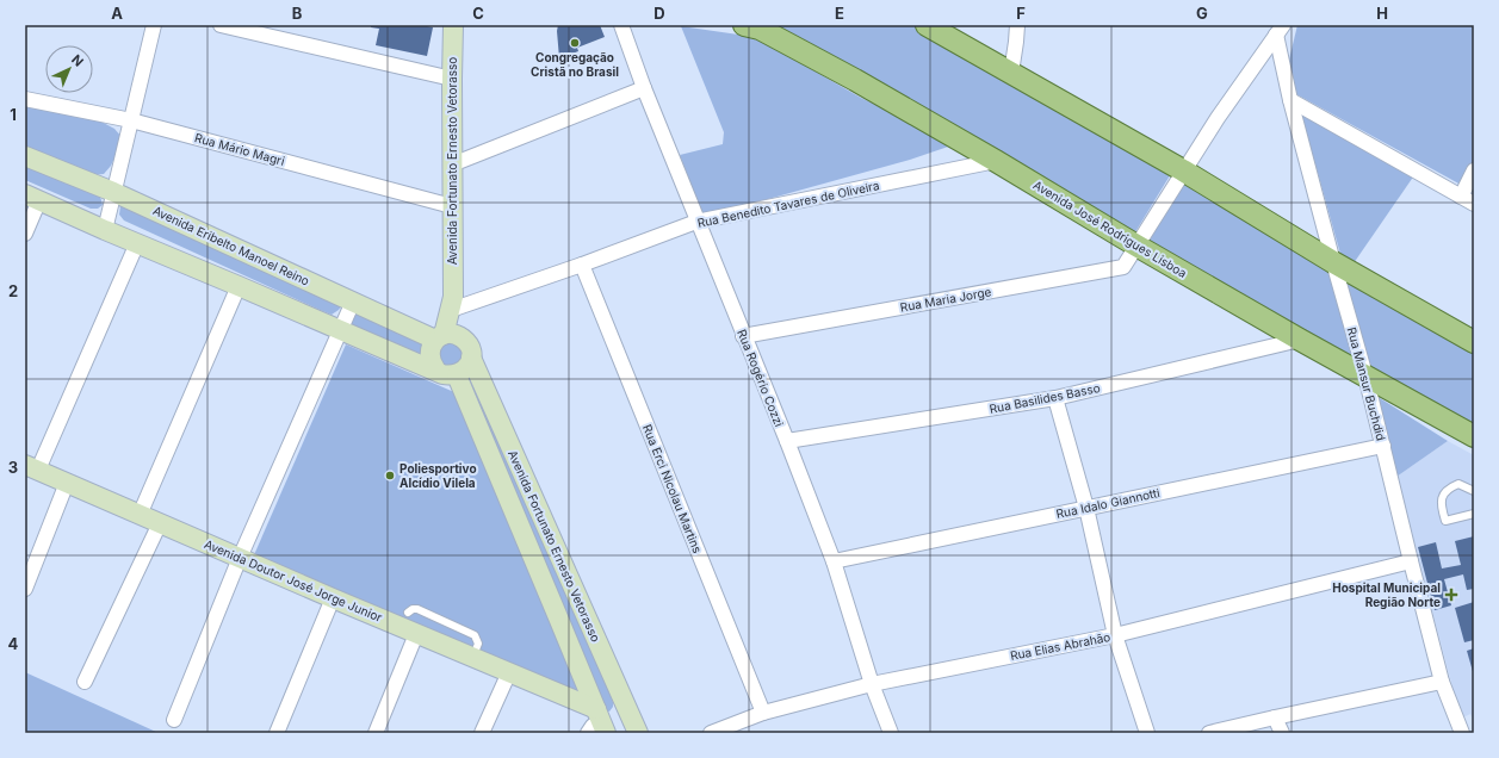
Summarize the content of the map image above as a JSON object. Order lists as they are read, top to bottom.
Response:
{
  "streets": {
    "main road": [
      "Avenida Fortunato Ernesto Vetorasso",
      "Avenida José Rodrigues Lisboa",
      "Avenida Eribelto Manoel Reino",
      "Avenida Doutor José Jorge Junior"
    ],
    "street": [
      "Rua Mário Magri",
      "Rua Benedito Tavares de Oliveira",
      "Rua Maria Jorge",
      "Rua Rogério Cozzi",
      "Rua Mansur Buchdid",
      "Rua Basilides Basso",
      "Rua Erci Nicolau Martins",
      "Rua Idalo Giannotti",
      "Rua Elias Abrahão"
    ]
  },
  "crossings": [
    ["Rua Mário Magri", "Avenida Fortunato Ernesto Vetorasso"],
    ["Avenida Fortunato Ernesto Vetorasso", "Rua Benedito Tavares de Oliveira"],
    ["Avenida Fortunato Ernesto Vetorasso", "Avenida Eribelto Manoel Reino"],
    ["Avenida Fortunato Ernesto Vetorasso", "Avenida Doutor José Jorge Junior"],
    ["Rua Benedito Tavares de Oliveira", "Avenida José Rodrigues Lisboa"],
    ["Rua Benedito Tavares de Oliveira", "Rua Rogério Cozzi"],
    ["Rua Benedito Tavares de Oliveira", "Rua Erci Nicolau Martins"],
    ["Avenida José Rodrigues Lisboa", "Rua Maria Jorge"],
    ["Avenida José Rodrigues Lisboa", "Rua Mansur Buchdid"],
    ["Avenida José Rodrigues Lisboa", "Rua Basilides Basso"],
    ["Rua Maria Jorge", "Rua Rogério Cozzi"],
    ["Rua Rogério Cozzi", "Rua Basilides Basso"],
    ["Rua Rogério Cozzi", "Rua Idalo Giannotti"],
    ["Rua Rogério Cozzi", "Rua Elias Abrahão"],
    ["Rua Mansur Buchdid", "Rua Idalo Giannotti"],
    ["Rua Mansur Buchdid", "Rua Elias Abrahão"],
    ["Rua Erci Nicolau Martins", "Rua Elias Abrahão"]
  ],
  "places": {
    "other": ["Congregação Cristã no Brasil", "Poliesportivo Alcídio Vilela"],
    "health": ["Hospital Municipal Região Norte"]
  },
  "north": "top right",
  "grid": {
    "columns": [
      "A",
      "B",
      "C",
      "D",
      "E",
      "F",
      "G",
      "H"
    ],
    "rows": [
      "1",
      "2",
      "3",
      "4"
    ]
  }
}
